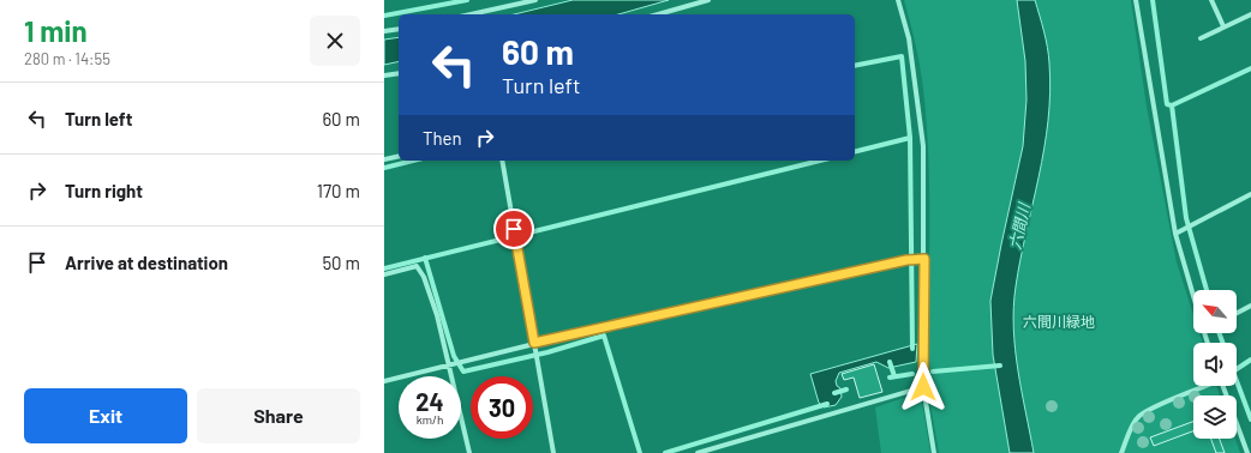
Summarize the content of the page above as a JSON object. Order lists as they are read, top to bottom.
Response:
{
  "water": ["六間川"],
  "parks": ["六間川緑地"],
  "north": "top left",
  "page": {
    "heading": ["1 min", "280 m · 14:55"],
    "turn": ["60 m", "Turn left"],
    "list": [
      {
        "name": "Turn left",
        "value": "60 m"
      },
      {
        "name": "Turn right",
        "value": "170 m"
      },
      {
        "name": "Arrive at destination",
        "value": "50 m"
      }
    ],
    "then": "Then",
    "speed": "24 km/h",
    "limit": "30",
    "buttons": ["Exit", "Share"]
  }
}
